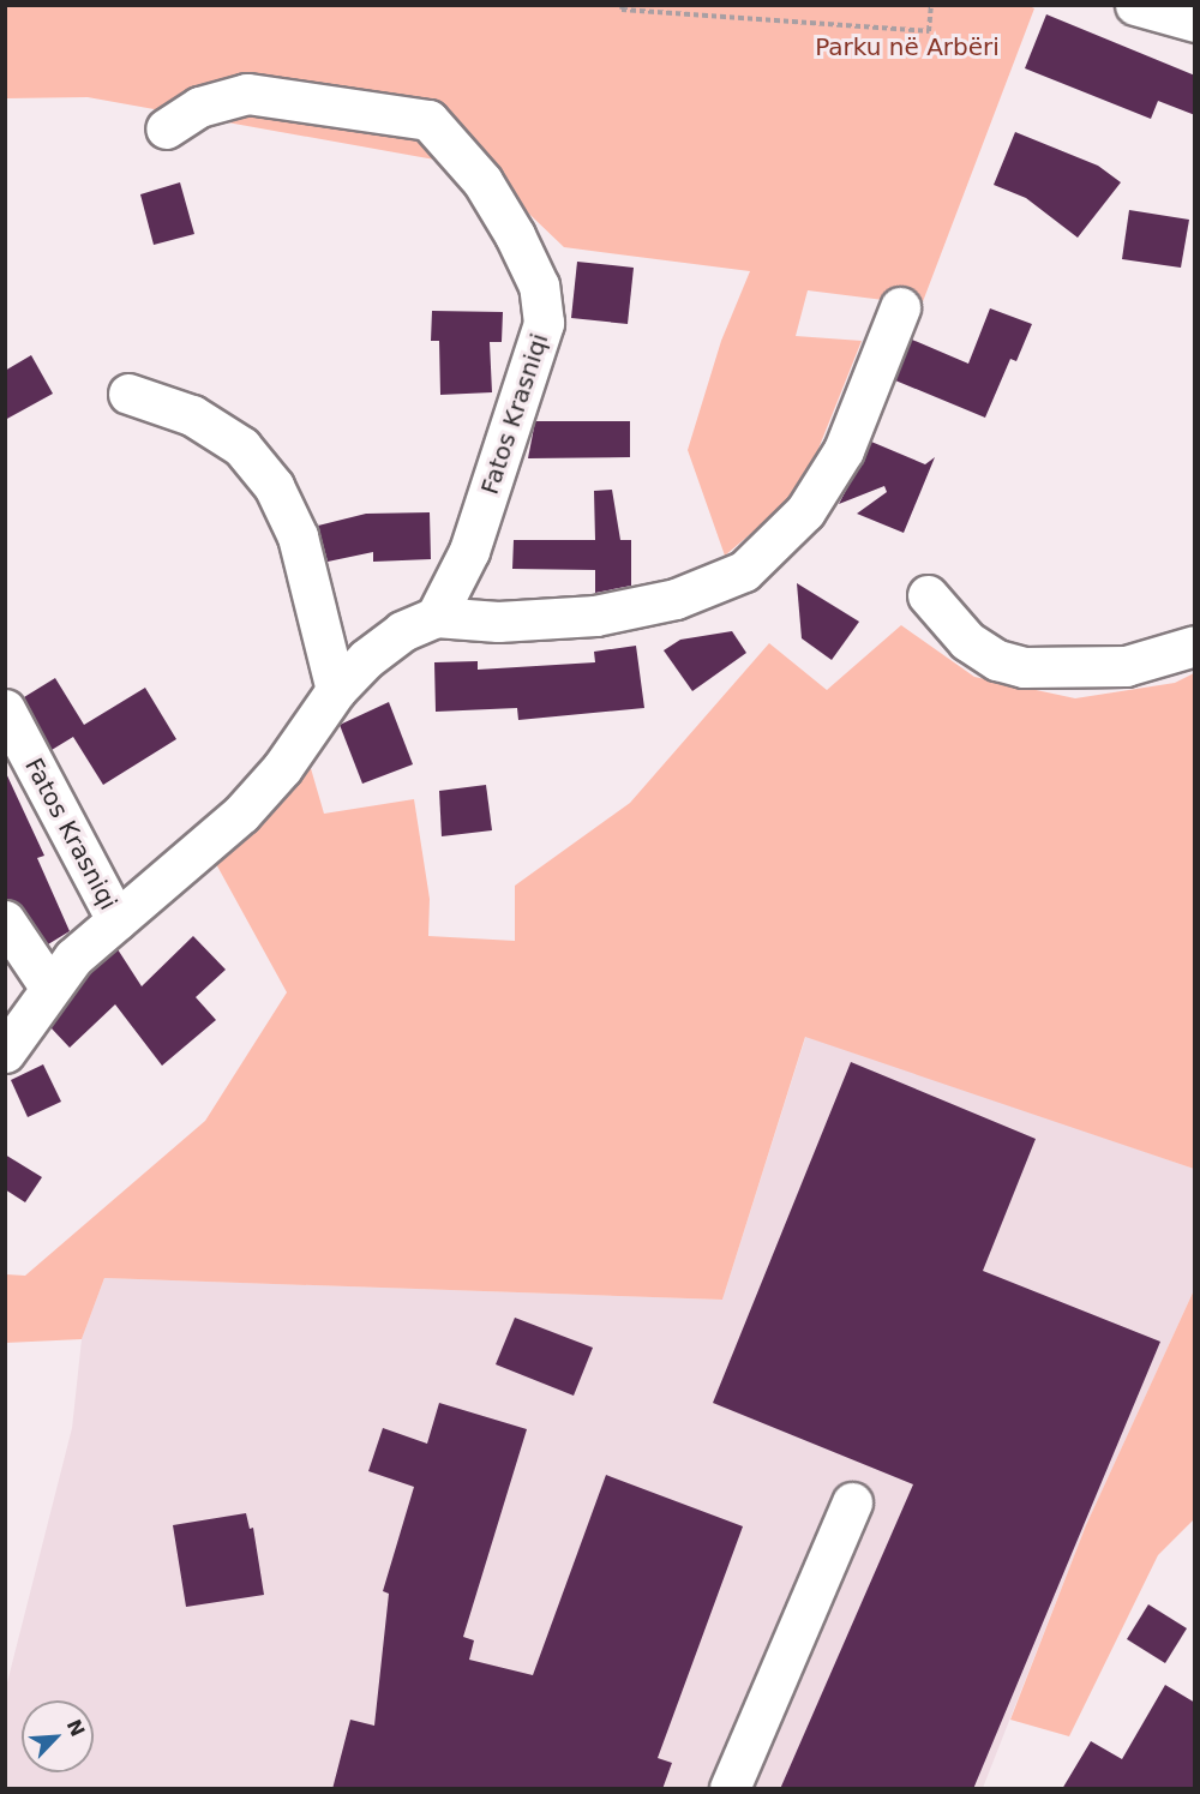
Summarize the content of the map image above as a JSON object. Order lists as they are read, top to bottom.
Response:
{
  "streets": {
    "street": ["Fatos Krasniqi"]
  },
  "parks": ["Parku në Arbëri"],
  "north": "top right"
}
